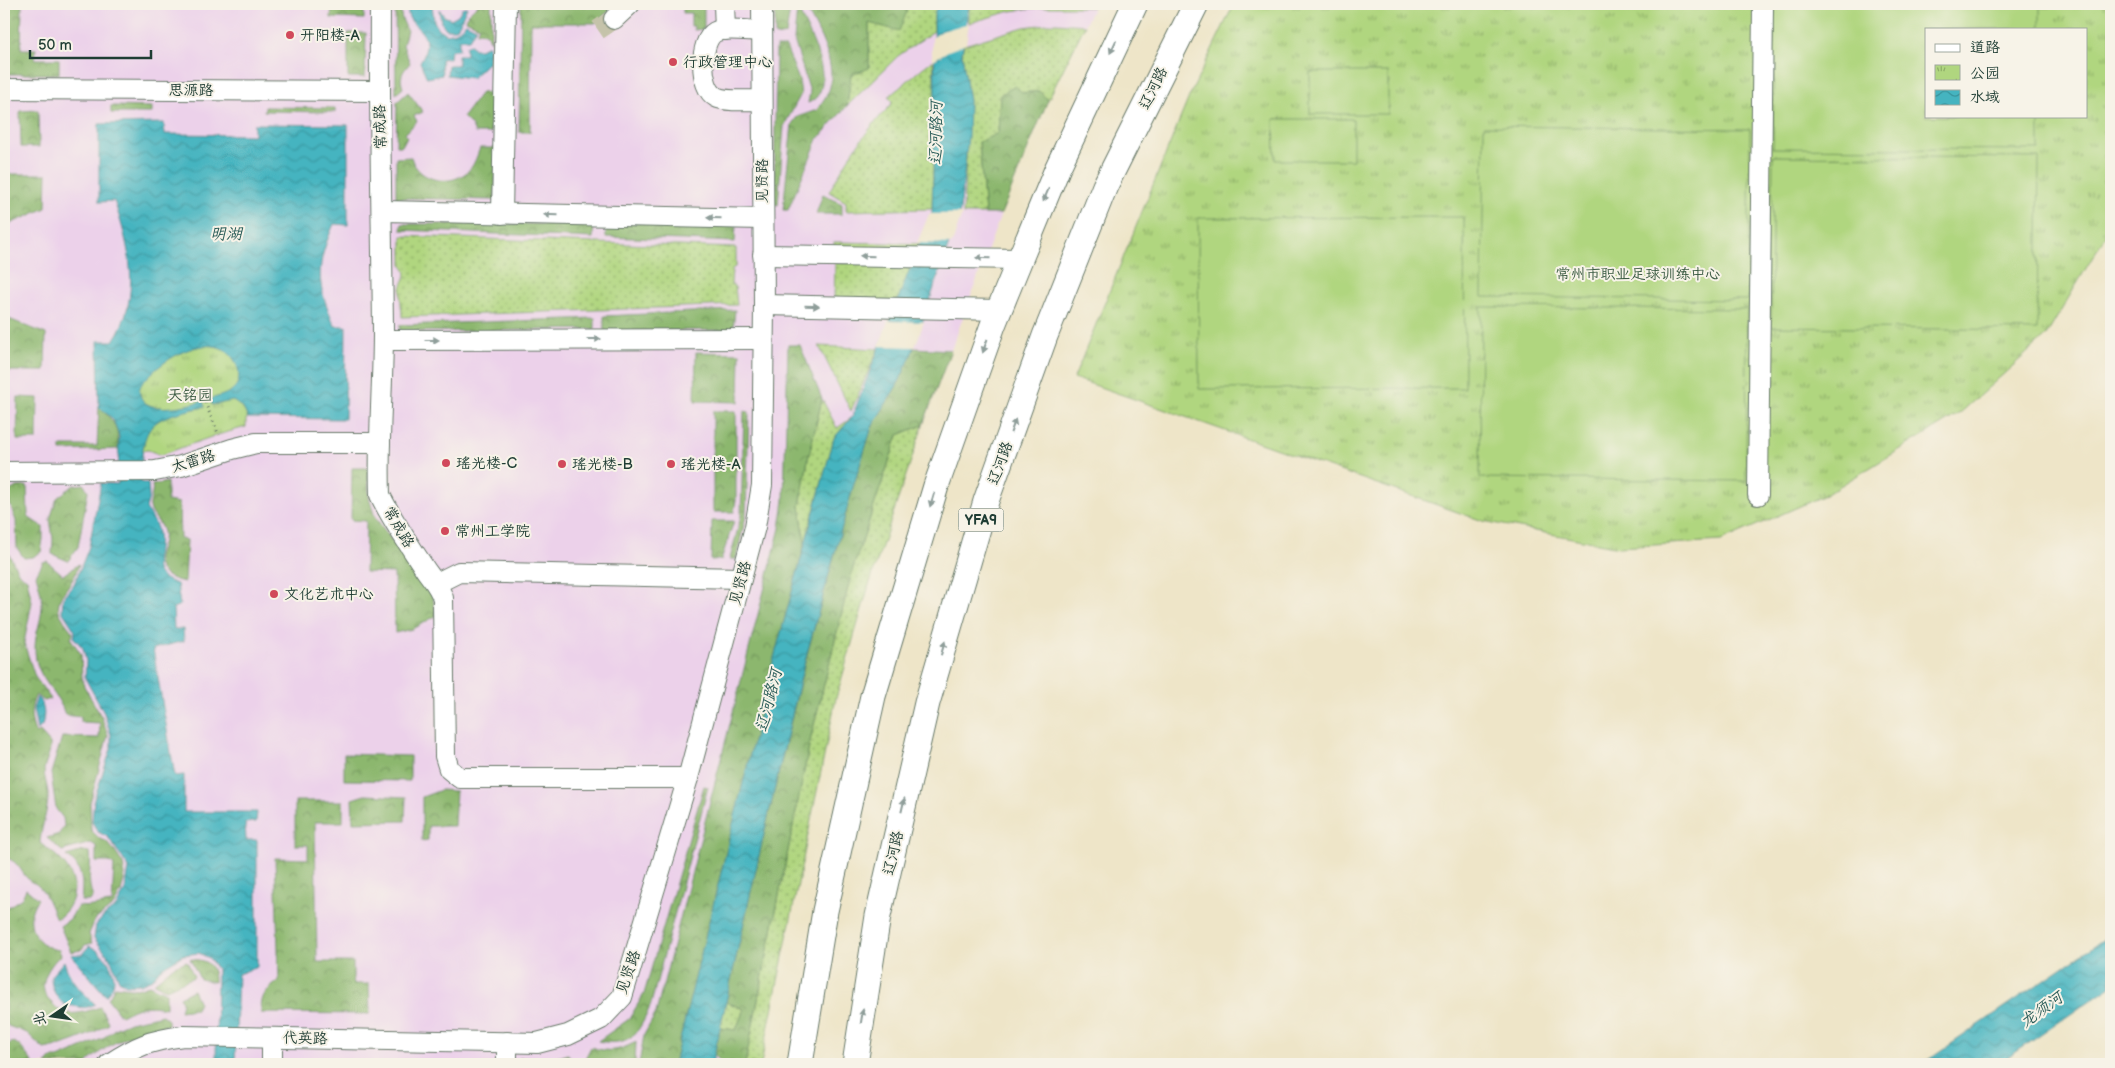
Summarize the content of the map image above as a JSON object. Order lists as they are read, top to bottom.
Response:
{
  "streets": {
    "main road": ["辽河路", "YFA9"],
    "street": [
      "思源路",
      "常成路",
      "见贤路",
      "太雷路",
      "代英路"
    ]
  },
  "crossings": [
    ["思源路", "常成路"],
    ["常成路", "见贤路"],
    ["常成路", "太雷路"],
    ["见贤路", "代英路"]
  ],
  "water": ["辽河路河", "明湖", "龙须河"],
  "parks": ["常州市职业足球训练中心", "天铭园"],
  "places": [
    "开阳楼-A",
    "行政管理中心",
    "瑶光楼-C",
    "瑶光楼-B",
    "瑶光楼-A",
    "常州工学院",
    "文化艺术中心"
  ],
  "legend": ["道路", "公园", "水域"],
  "scale_bar": "50 m",
  "north": "left"
}
